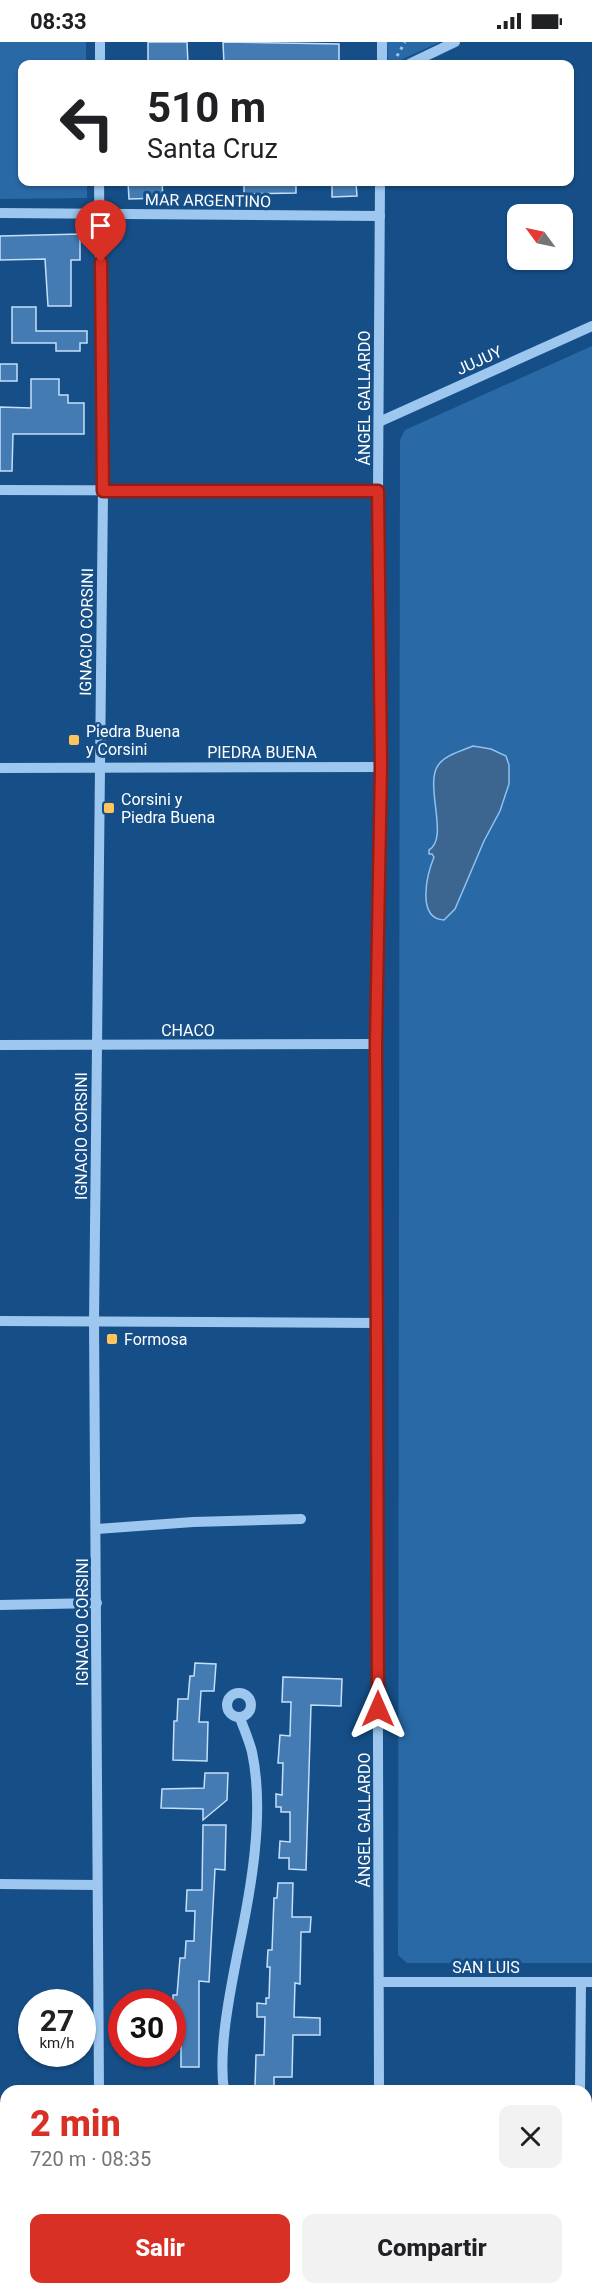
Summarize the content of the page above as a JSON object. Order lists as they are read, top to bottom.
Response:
{
  "streets": {
    "street": [
      "MAR ARGENTINO",
      "JUJUY",
      "ÁNGEL GALLARDO",
      "IGNACIO CORSINI",
      "PIEDRA BUENA",
      "CHACO",
      "SAN LUIS"
    ]
  },
  "crossings": [
    ["MAR ARGENTINO", "ÁNGEL GALLARDO"],
    ["MAR ARGENTINO", "IGNACIO CORSINI"],
    ["JUJUY", "ÁNGEL GALLARDO"],
    ["ÁNGEL GALLARDO", "PIEDRA BUENA"],
    ["ÁNGEL GALLARDO", "CHACO"],
    ["ÁNGEL GALLARDO", "SAN LUIS"],
    ["IGNACIO CORSINI", "PIEDRA BUENA"],
    ["IGNACIO CORSINI", "CHACO"]
  ],
  "places": {
    "transit": ["Piedra Buena y Corsini", "Corsini y Piedra Buena", "Formosa"]
  },
  "north": "top left",
  "page": {
    "status": "08:33",
    "turn": ["510 m", "Santa Cruz"],
    "speed": "27 km/h",
    "limit": "30",
    "heading": ["2 min", "720 m · 08:35"],
    "buttons": ["Salir", "Compartir"]
  }
}
